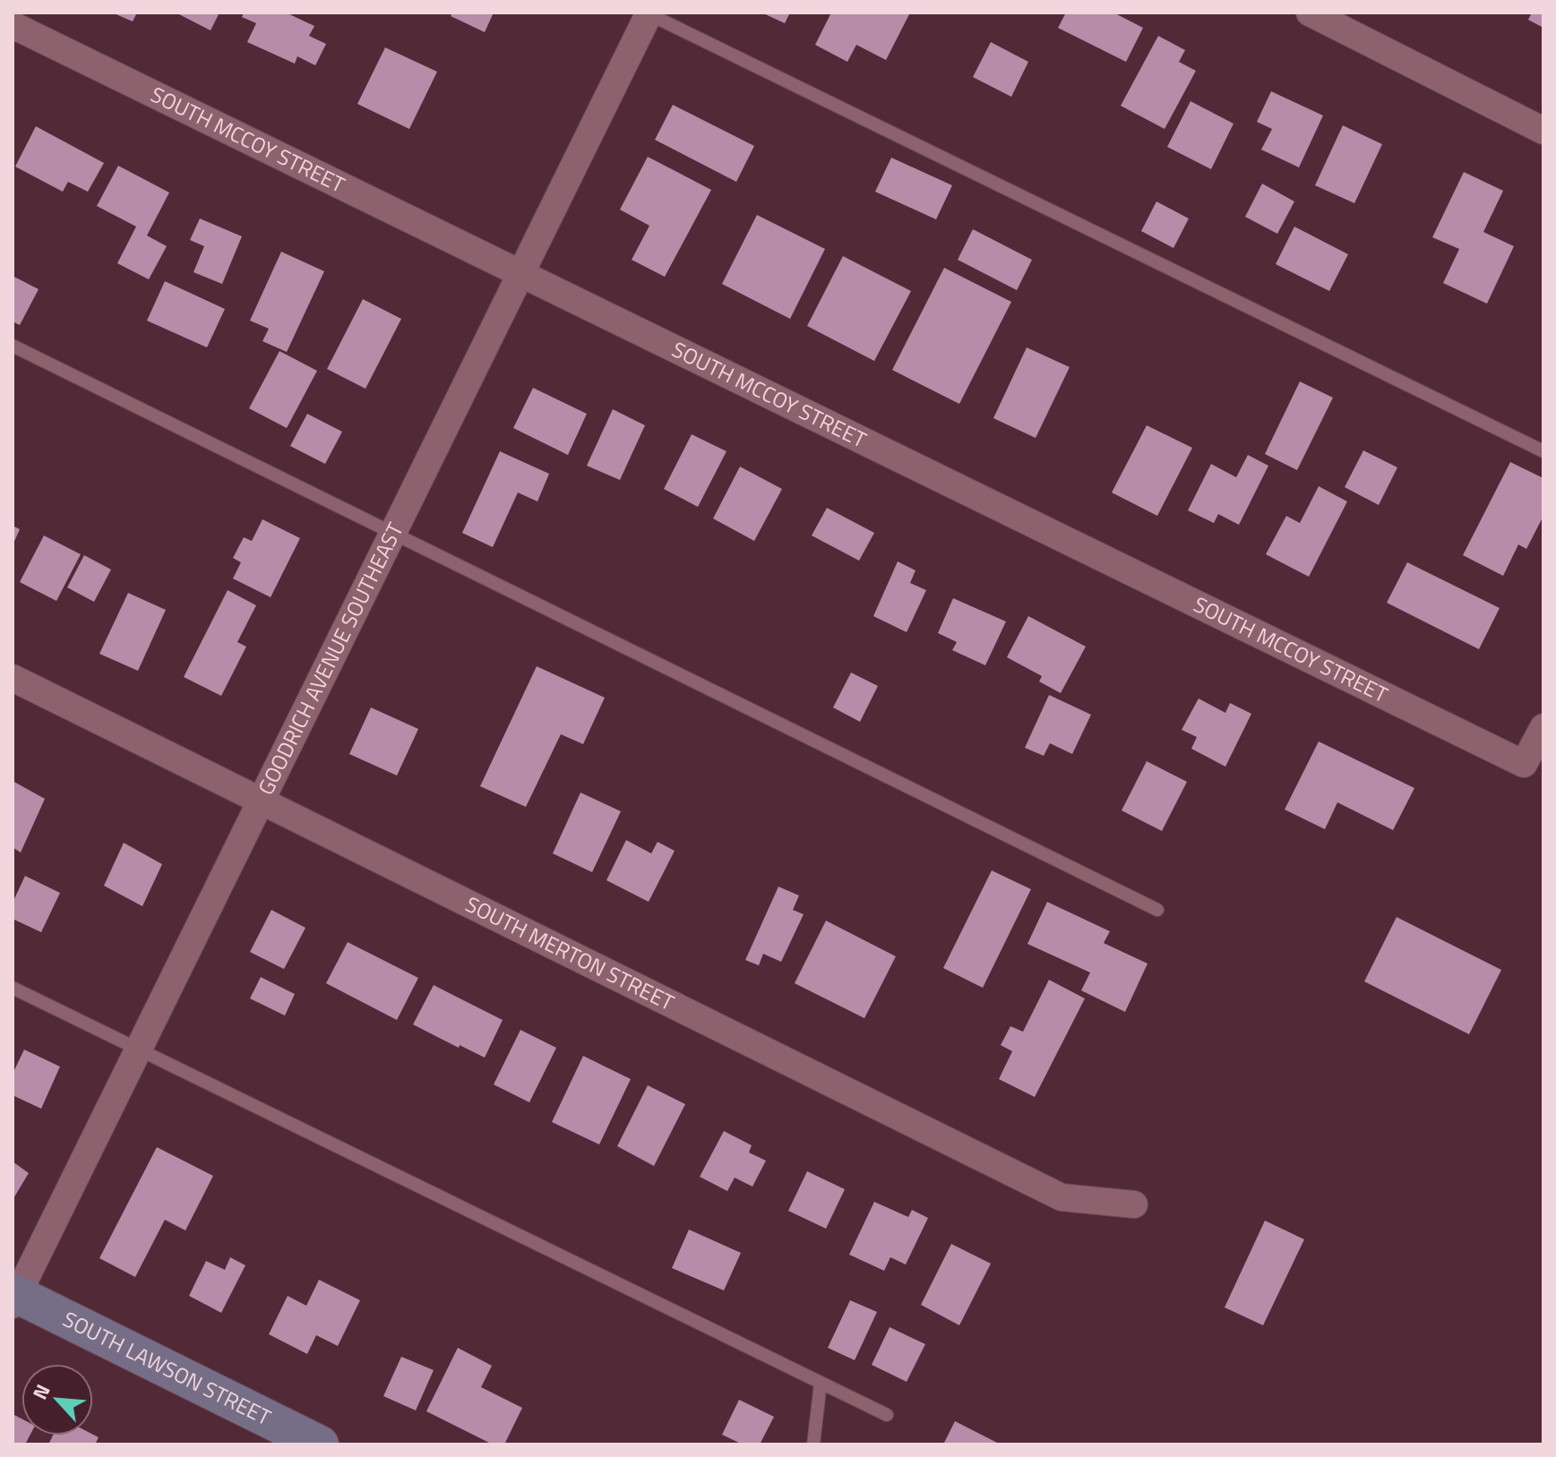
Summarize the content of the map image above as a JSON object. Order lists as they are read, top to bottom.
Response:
{
  "streets": {
    "street": [
      "SOUTH MCCOY STREET",
      "GOODRICH AVENUE SOUTHEAST",
      "SOUTH MERTON STREET",
      "SOUTH LAWSON STREET"
    ]
  },
  "crossings": [
    ["SOUTH MCCOY STREET", "GOODRICH AVENUE SOUTHEAST"],
    ["GOODRICH AVENUE SOUTHEAST", "SOUTH MERTON STREET"],
    ["GOODRICH AVENUE SOUTHEAST", "SOUTH LAWSON STREET"]
  ],
  "north": "top left"
}
